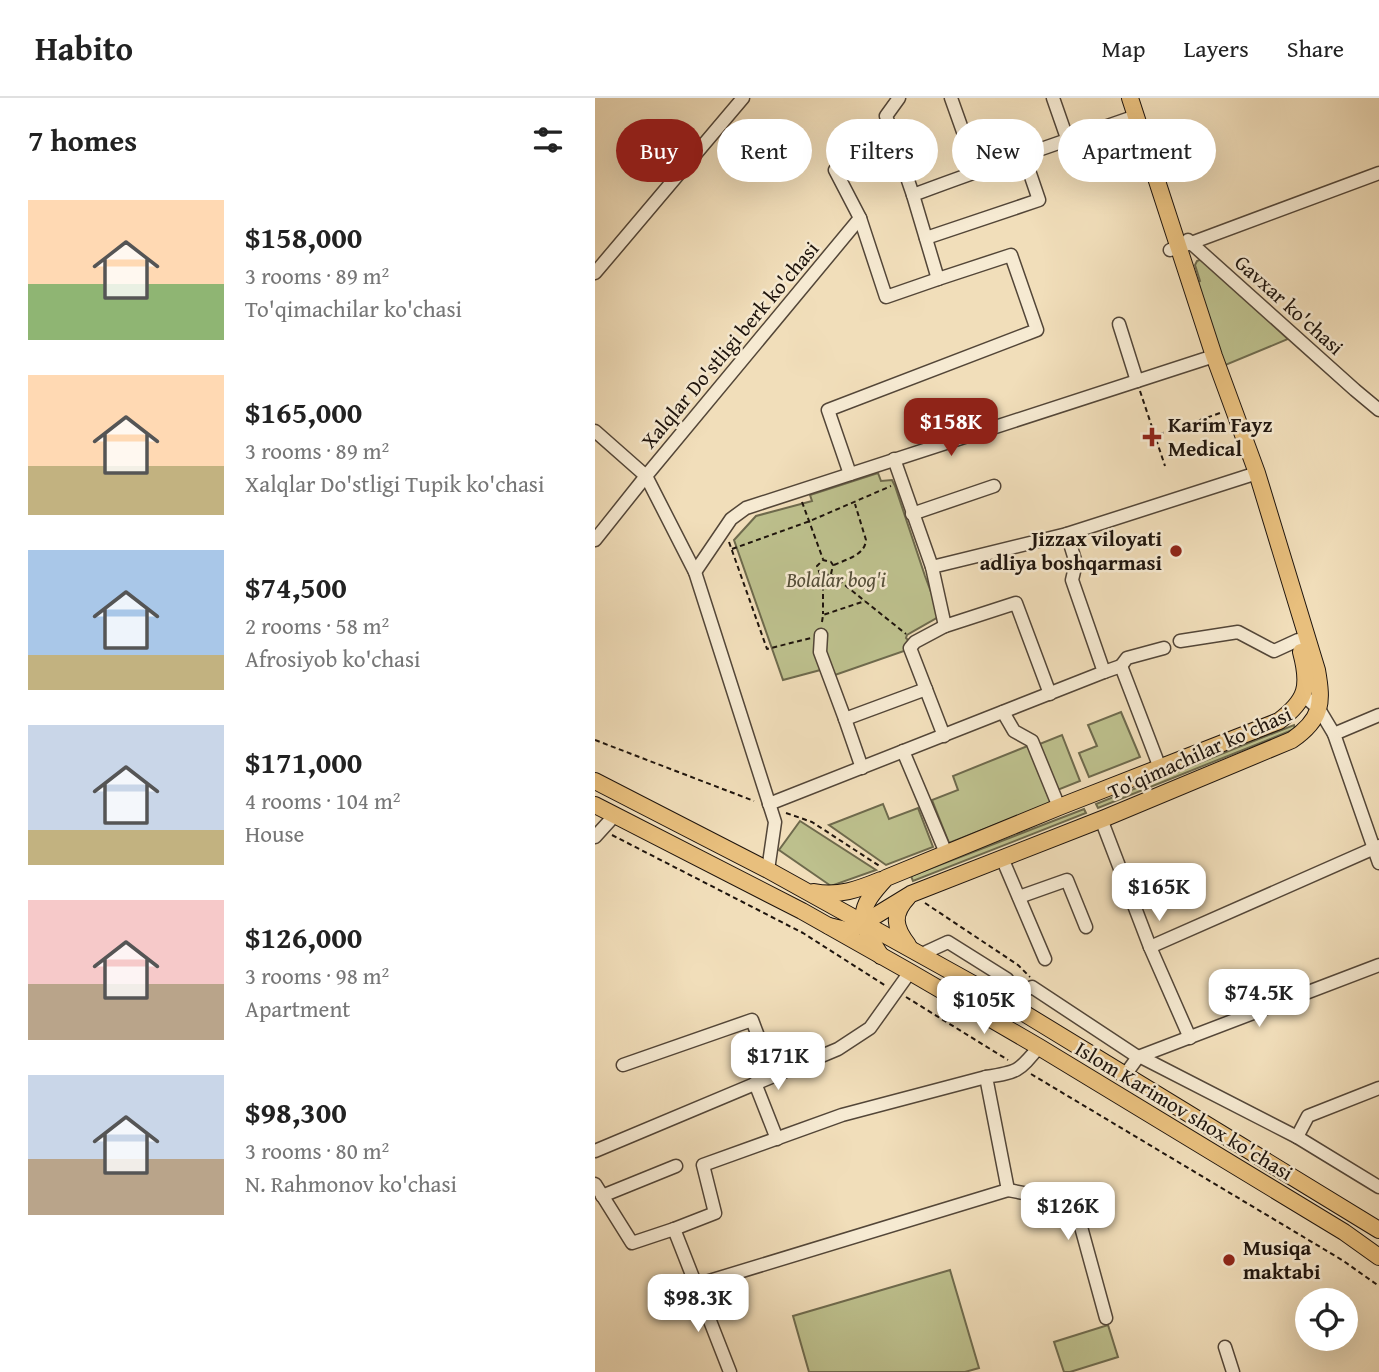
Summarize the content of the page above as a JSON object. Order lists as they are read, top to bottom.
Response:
{
  "streets": {
    "main road": ["To'qimachilar ko'chasi", "Islom Karimov shox ko'chasi"],
    "street": ["Gavxar ko'chasi", "Xalqlar Do'stligi berk ko'chasi"]
  },
  "crossings": [
    ["Gavxar ko'chasi", "To'qimachilar ko'chasi"],
    ["To'qimachilar ko'chasi", "Islom Karimov shox ko'chasi"]
  ],
  "parks": ["Bolalar bog'i"],
  "places": {
    "health": ["Karim Fayz Medical"],
    "other": ["Jizzax viloyati adliya boshqarmasi", "Musiqa maktabi"]
  },
  "page": {
    "header": "Habito",
    "nav": ["Map", "Layers", "Share"],
    "heading": "7 homes",
    "chip": [
      "Buy",
      "Rent",
      "Filters",
      "New",
      "Apartment"
    ],
    "list": [
      {
        "name": "$158,000",
        "note": "3 rooms · 89 m² · To'qimachilar ko'chasi"
      },
      {
        "name": "$165,000",
        "note": "3 rooms · 89 m² · Xalqlar Do'stligi Tupik ko'chasi"
      },
      {
        "name": "$74,500",
        "note": "2 rooms · 58 m² · Afrosiyob ko'chasi"
      },
      {
        "name": "$171,000",
        "note": "4 rooms · 104 m² · House"
      },
      {
        "name": "$126,000",
        "note": "3 rooms · 98 m² · Apartment"
      },
      {
        "name": "$98,300",
        "note": "3 rooms · 80 m² · N. Rahmonov ko'chasi"
      }
    ],
    "price": [
      "$158K",
      "$165K",
      "$74.5K",
      "$105K",
      "$171K",
      "$126K",
      "$98.3K"
    ]
  }
}
